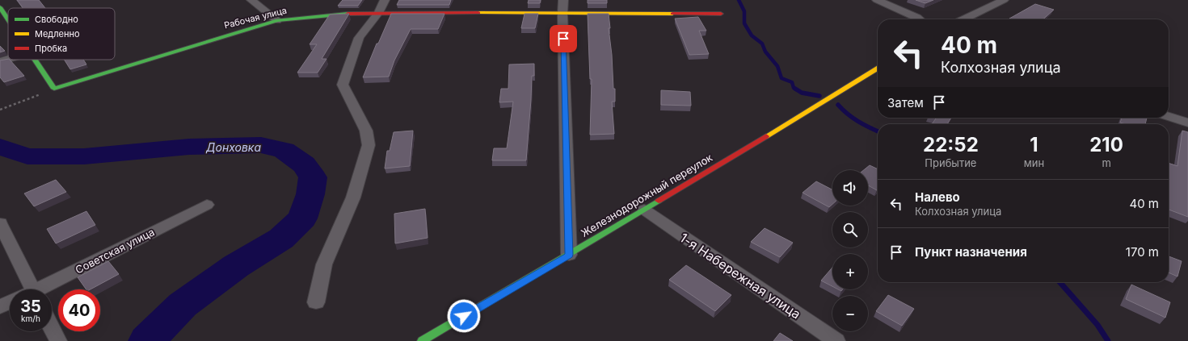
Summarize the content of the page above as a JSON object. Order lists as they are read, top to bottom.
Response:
{
  "streets": {
    "street": [
      "Рабочая улица",
      "Железнодорожный переулок",
      "Советская улица",
      "1-я Набережная улица"
    ]
  },
  "crossings": [
    ["Железнодорожный переулок", "1-я Набережная улица"]
  ],
  "water": ["Донховка"],
  "legend": ["Свободно", "Медленно", "Пробка"],
  "page": {
    "turn": ["40 m", "Колхозная улица"],
    "then": "Затем",
    "eta": [
      "22:52",
      "Прибытие",
      "1",
      "мин",
      "210",
      "m"
    ],
    "map_buttons": ["+", "−"],
    "list": [
      {
        "name": "Налево",
        "note": "Колхозная улица",
        "value": "40 m"
      },
      {
        "name": "Пункт назначения",
        "value": "170 m"
      }
    ],
    "speed": "35 km/h",
    "limit": "40"
  }
}
